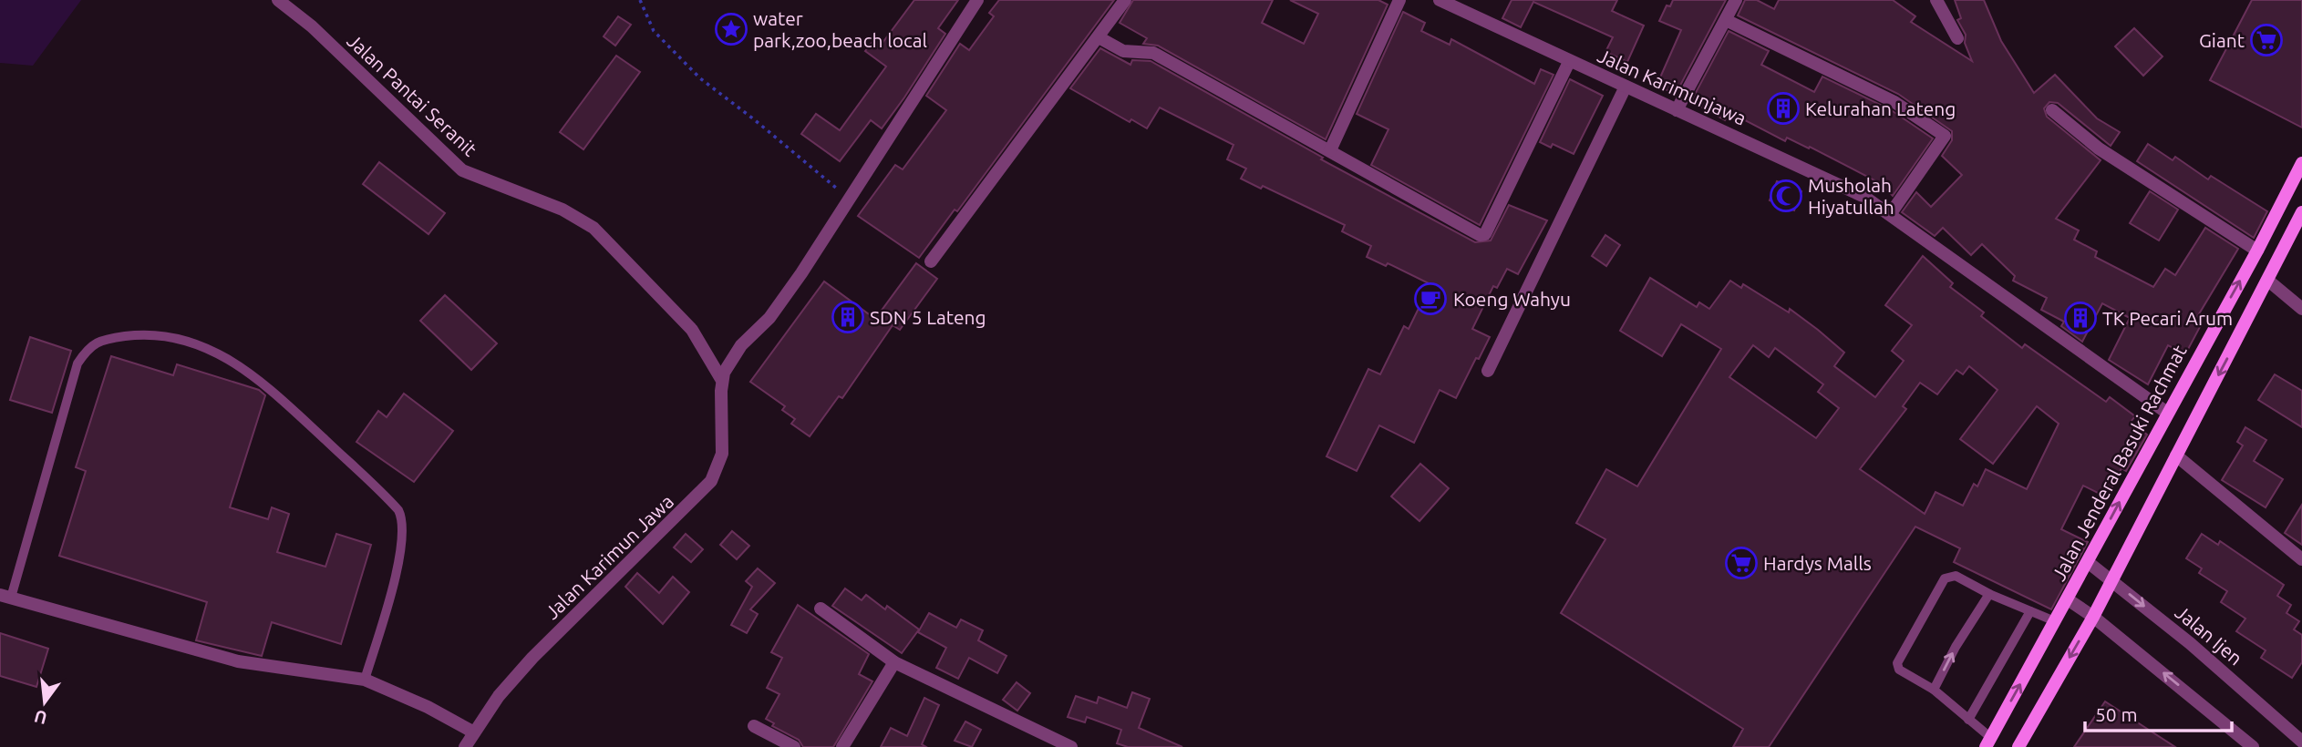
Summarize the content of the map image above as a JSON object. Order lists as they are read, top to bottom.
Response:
{
  "streets": {
    "main road": ["Jalan Jenderal Basuki Rachmat"],
    "street": [
      "Jalan Karimunjawa",
      "Jalan Pantai Seranit",
      "Jalan Karimun Jawa",
      "Jalan Ijen"
    ]
  },
  "crossings": [
    ["Jalan Karimunjawa", "Jalan Jenderal Basuki Rachmat"],
    ["Jalan Pantai Seranit", "Jalan Karimun Jawa"],
    ["Jalan Jenderal Basuki Rachmat", "Jalan Ijen"]
  ],
  "places": {
    "place": ["water park,zoo,beach local"],
    "supermarket": ["Giant", "Hardys Malls"],
    "building": ["Kelurahan Lateng", "SDN 5 Lateng", "TK Pecari Arum"],
    "mosque": ["Musholah Hiyatullah"],
    "cafe": ["Koeng Wahyu"]
  },
  "scale_bar": "50 m",
  "north": "bottom"
}
